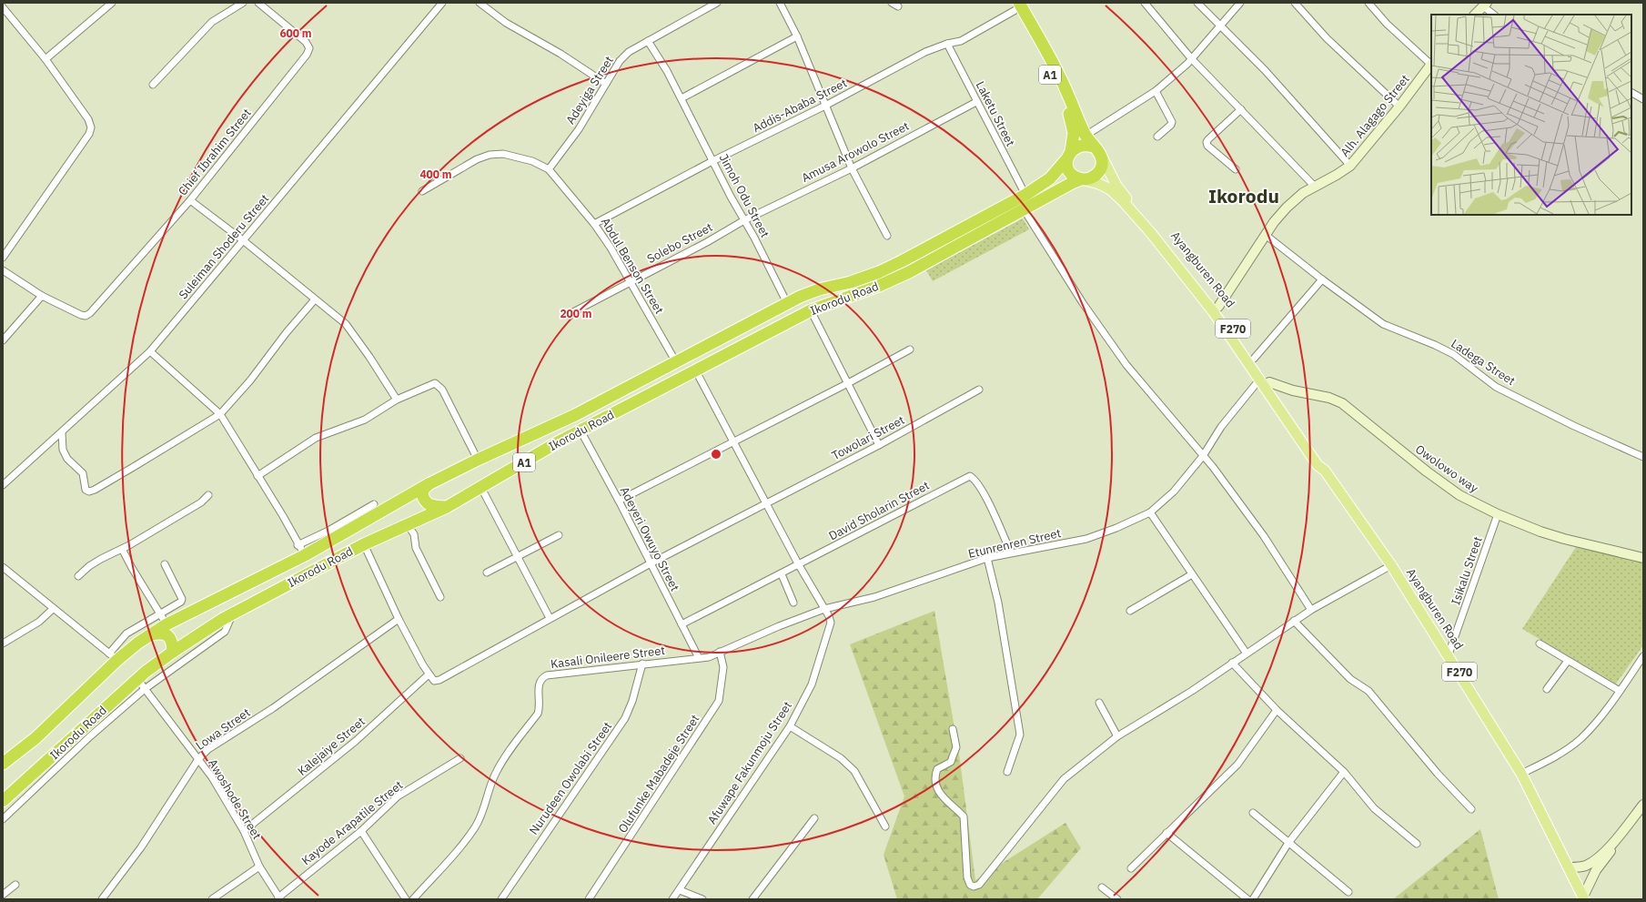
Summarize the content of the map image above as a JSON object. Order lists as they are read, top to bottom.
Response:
{
  "streets": {
    "highway": ["A1", "Ikorodu Road"],
    "main road": [
      "Alh. Alagago Street",
      "Ayangburen Road",
      "F270",
      "Owolowo way"
    ],
    "street": [
      "Adeyiga Street",
      "Addis-Ababa Street",
      "Laketu Street",
      "Chief Ibrahim Street",
      "Amusa Arowolo Street",
      "Jimoh Odu Street",
      "Solebo Street",
      "Suleiman Shoderu Street",
      "Abdul Benson Street",
      "Ladega Street",
      "Towolari Street",
      "David Sholarin Street",
      "Adeyeri Owuyo Street",
      "Etunrenren Street",
      "Isikalu Street",
      "Kasali Onileere Street",
      "Lowa Street",
      "Kalejaiye Street",
      "Afuwape Fakunmoju Street",
      "Olufunke Mabadeje Street",
      "Nurudeen Owolabi Street",
      "Awoshode Street",
      "Kayode Arapatile Street"
    ]
  },
  "crossings": [
    ["A1", "Addis-Ababa Street"],
    ["A1", "Ikorodu Road"],
    ["A1", "F270"],
    ["Adeyiga Street", "Jimoh Odu Street"],
    ["Adeyiga Street", "Abdul Benson Street"],
    ["Addis-Ababa Street", "Laketu Street"],
    ["Addis-Ababa Street", "Jimoh Odu Street"],
    ["Addis-Ababa Street", "Abdul Benson Street"],
    ["Laketu Street", "Amusa Arowolo Street"],
    ["Laketu Street", "Ikorodu Road"],
    ["Alh. Alagago Street", "Ayangburen Road"],
    ["Alh. Alagago Street", "Ladega Street"],
    ["Amusa Arowolo Street", "Jimoh Odu Street"],
    ["Amusa Arowolo Street", "Solebo Street"],
    ["Jimoh Odu Street", "Solebo Street"],
    ["Jimoh Odu Street", "Ikorodu Road"],
    ["Solebo Street", "Abdul Benson Street"],
    ["Abdul Benson Street", "Ikorodu Road"],
    ["Ayangburen Road", "F270"],
    ["Ayangburen Road", "Owolowo way"],
    ["Ayangburen Road", "Etunrenren Street"],
    ["Ayangburen Road", "Isikalu Street"],
    ["Ikorodu Road", "F270"],
    ["Ikorodu Road", "Adeyeri Owuyo Street"],
    ["Ikorodu Road", "Afuwape Fakunmoju Street"],
    ["Ikorodu Road", "Awoshode Street"],
    ["Towolari Street", "Adeyeri Owuyo Street"],
    ["Towolari Street", "Kalejaiye Street"],
    ["Towolari Street", "Afuwape Fakunmoju Street"],
    ["Owolowo way", "Isikalu Street"],
    ["David Sholarin Street", "Adeyeri Owuyo Street"],
    ["David Sholarin Street", "Etunrenren Street"],
    ["David Sholarin Street", "Afuwape Fakunmoju Street"],
    ["Adeyeri Owuyo Street", "Etunrenren Street"],
    ["Adeyeri Owuyo Street", "Kasali Onileere Street"],
    ["Etunrenren Street", "Kasali Onileere Street"],
    ["Etunrenren Street", "Afuwape Fakunmoju Street"],
    ["Etunrenren Street", "Olufunke Mabadeje Street"],
    ["Kasali Onileere Street", "Nurudeen Owolabi Street"],
    ["Lowa Street", "Awoshode Street"],
    ["Kalejaiye Street", "Awoshode Street"],
    ["Awoshode Street", "Kayode Arapatile Street"]
  ],
  "districts": ["Ikorodu"],
  "rings": ["600 m", "400 m", "200 m"]
}
